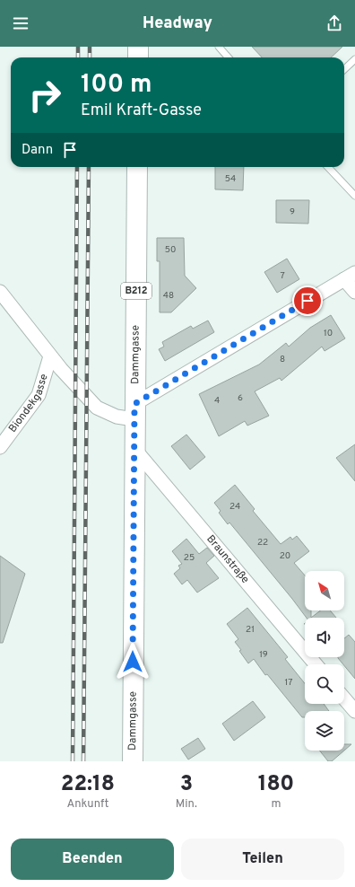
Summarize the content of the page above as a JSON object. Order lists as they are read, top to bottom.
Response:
{
  "streets": {
    "main road": ["B212", "Dammgasse"],
    "street": ["Biondekgasse", "Braunstraße"]
  },
  "crossings": [
    ["Dammgasse", "Biondekgasse"],
    ["Dammgasse", "Braunstraße"]
  ],
  "house_numbers": [
    "54",
    "9",
    "50",
    "7",
    "48",
    "10",
    "8",
    "6",
    "4",
    "24",
    "22",
    "20",
    "25",
    "21",
    "19",
    "17"
  ],
  "north": "top left",
  "page": {
    "header": "Headway",
    "turn": ["100 m", "Emil Kraft-Gasse"],
    "then": "Dann",
    "eta": [
      "22:18",
      "Ankunft",
      "3",
      "Min.",
      "180",
      "m"
    ],
    "buttons": ["Beenden", "Teilen"]
  }
}
